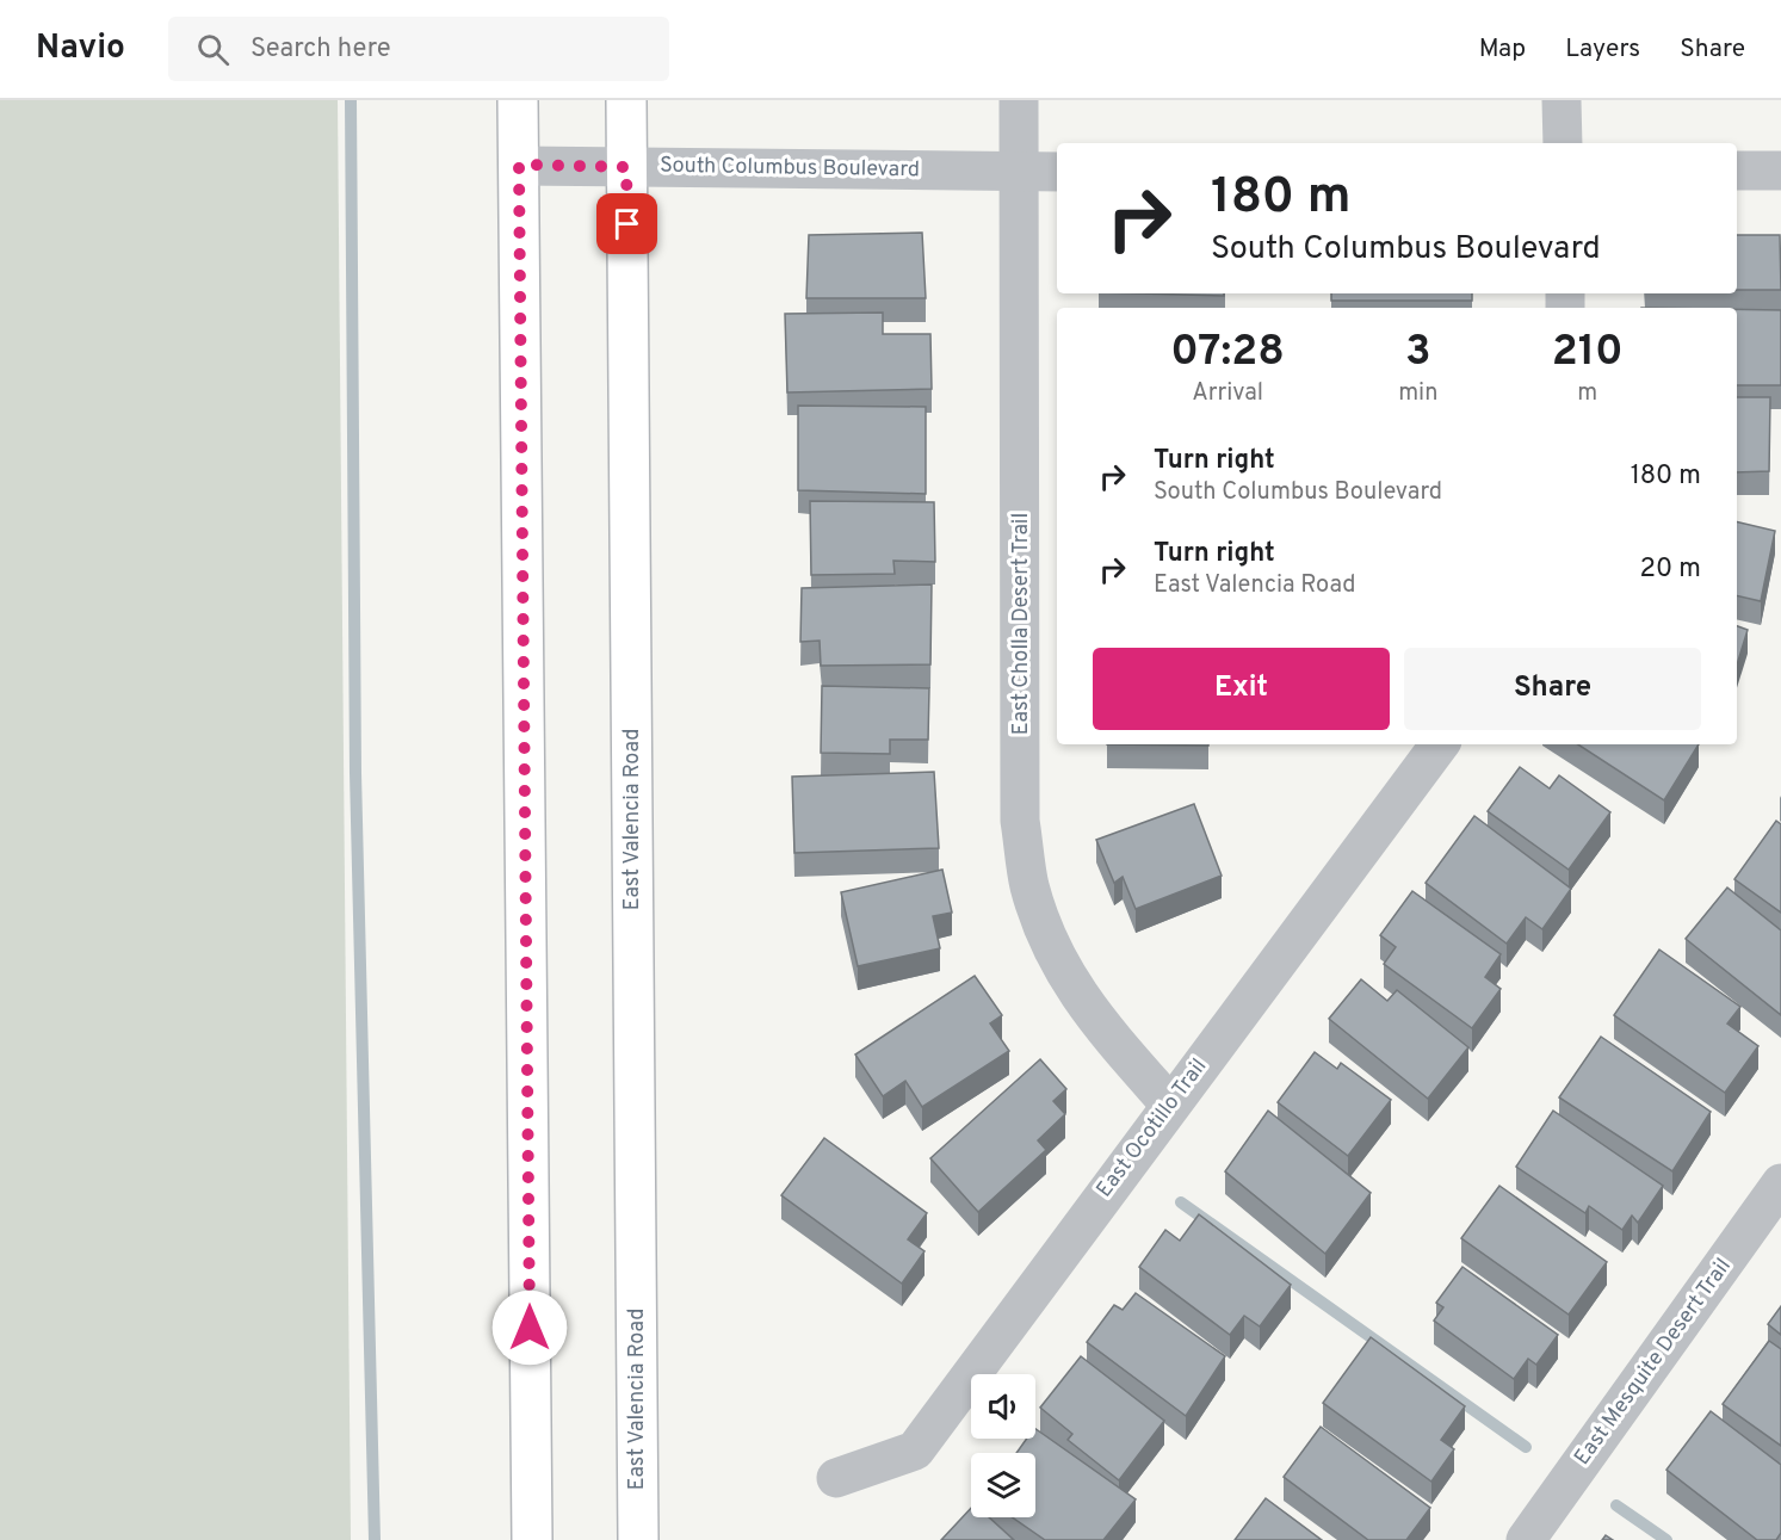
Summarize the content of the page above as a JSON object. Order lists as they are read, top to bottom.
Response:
{
  "streets": {
    "main road": ["East Valencia Road"],
    "street": [
      "South Columbus Boulevard",
      "East Cholla Desert Trail",
      "East Ocotillo Trail",
      "East Mesquite Desert Trail"
    ]
  },
  "crossings": [
    ["South Columbus Boulevard", "East Cholla Desert Trail"],
    ["South Columbus Boulevard", "East Valencia Road"],
    ["East Cholla Desert Trail", "East Ocotillo Trail"]
  ],
  "page": {
    "header": "Navio",
    "search": "Search here",
    "nav": ["Map", "Layers", "Share"],
    "turn": ["180 m", "South Columbus Boulevard"],
    "eta": [
      "07:28",
      "Arrival",
      "3",
      "min",
      "210",
      "m"
    ],
    "list": [
      {
        "name": "Turn right",
        "note": "South Columbus Boulevard",
        "value": "180 m"
      },
      {
        "name": "Turn right",
        "note": "East Valencia Road",
        "value": "20 m"
      }
    ],
    "buttons": ["Exit", "Share"]
  }
}
